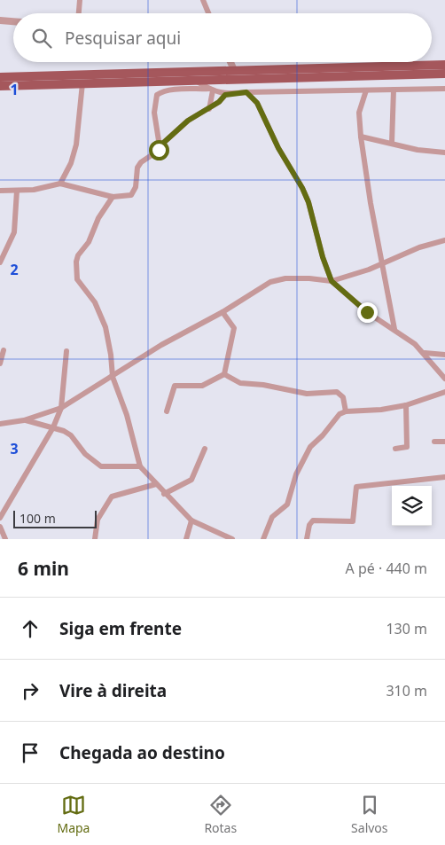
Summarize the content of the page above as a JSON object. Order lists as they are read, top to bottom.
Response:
{
  "scale_bar": "100 m",
  "page": {
    "search": "Pesquisar aqui",
    "scale": "100 m",
    "heading": ["6 min", "A pé · 440 m"],
    "list": [
      ["Siga em frente", "130 m"],
      ["Vire à direita", "310 m"],
      "Chegada ao destino"
    ],
    "nav": ["Mapa", "Rotas", "Salvos"]
  },
  "grid": {
    "rows": ["1", "2", "3"]
  }
}
